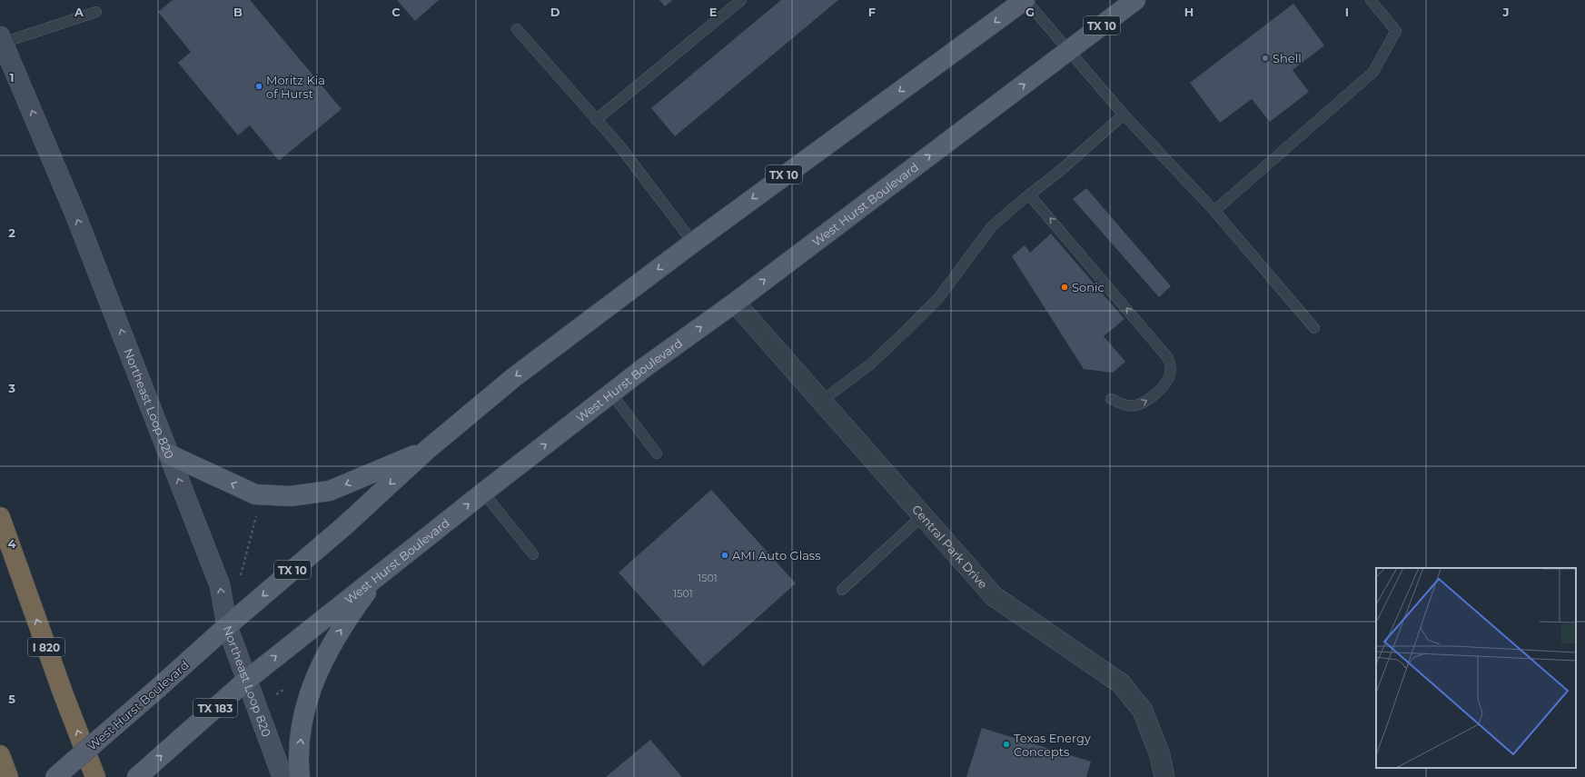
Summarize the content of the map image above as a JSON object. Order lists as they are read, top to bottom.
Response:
{
  "streets": {
    "highway": ["I 820"],
    "main road": [
      "TX 10",
      "West Hurst Boulevard",
      "Northeast Loop 820",
      "TX 183"
    ],
    "street": ["Central Park Drive"]
  },
  "crossings": [
    ["West Hurst Boulevard", "Northeast Loop 820"],
    ["West Hurst Boulevard", "Central Park Drive"]
  ],
  "one_way": ["Northeast Loop 820"],
  "places": [
    "Shell",
    "Moritz Kia of Hurst",
    "Sonic",
    "AMI Auto Glass",
    "Texas Energy Concepts"
  ],
  "house_numbers": ["1501", "1501"],
  "grid": {
    "columns": [
      "A",
      "B",
      "C",
      "D",
      "E",
      "F",
      "G",
      "H",
      "I",
      "J"
    ],
    "rows": [
      "1",
      "2",
      "3",
      "4",
      "5"
    ]
  }
}
